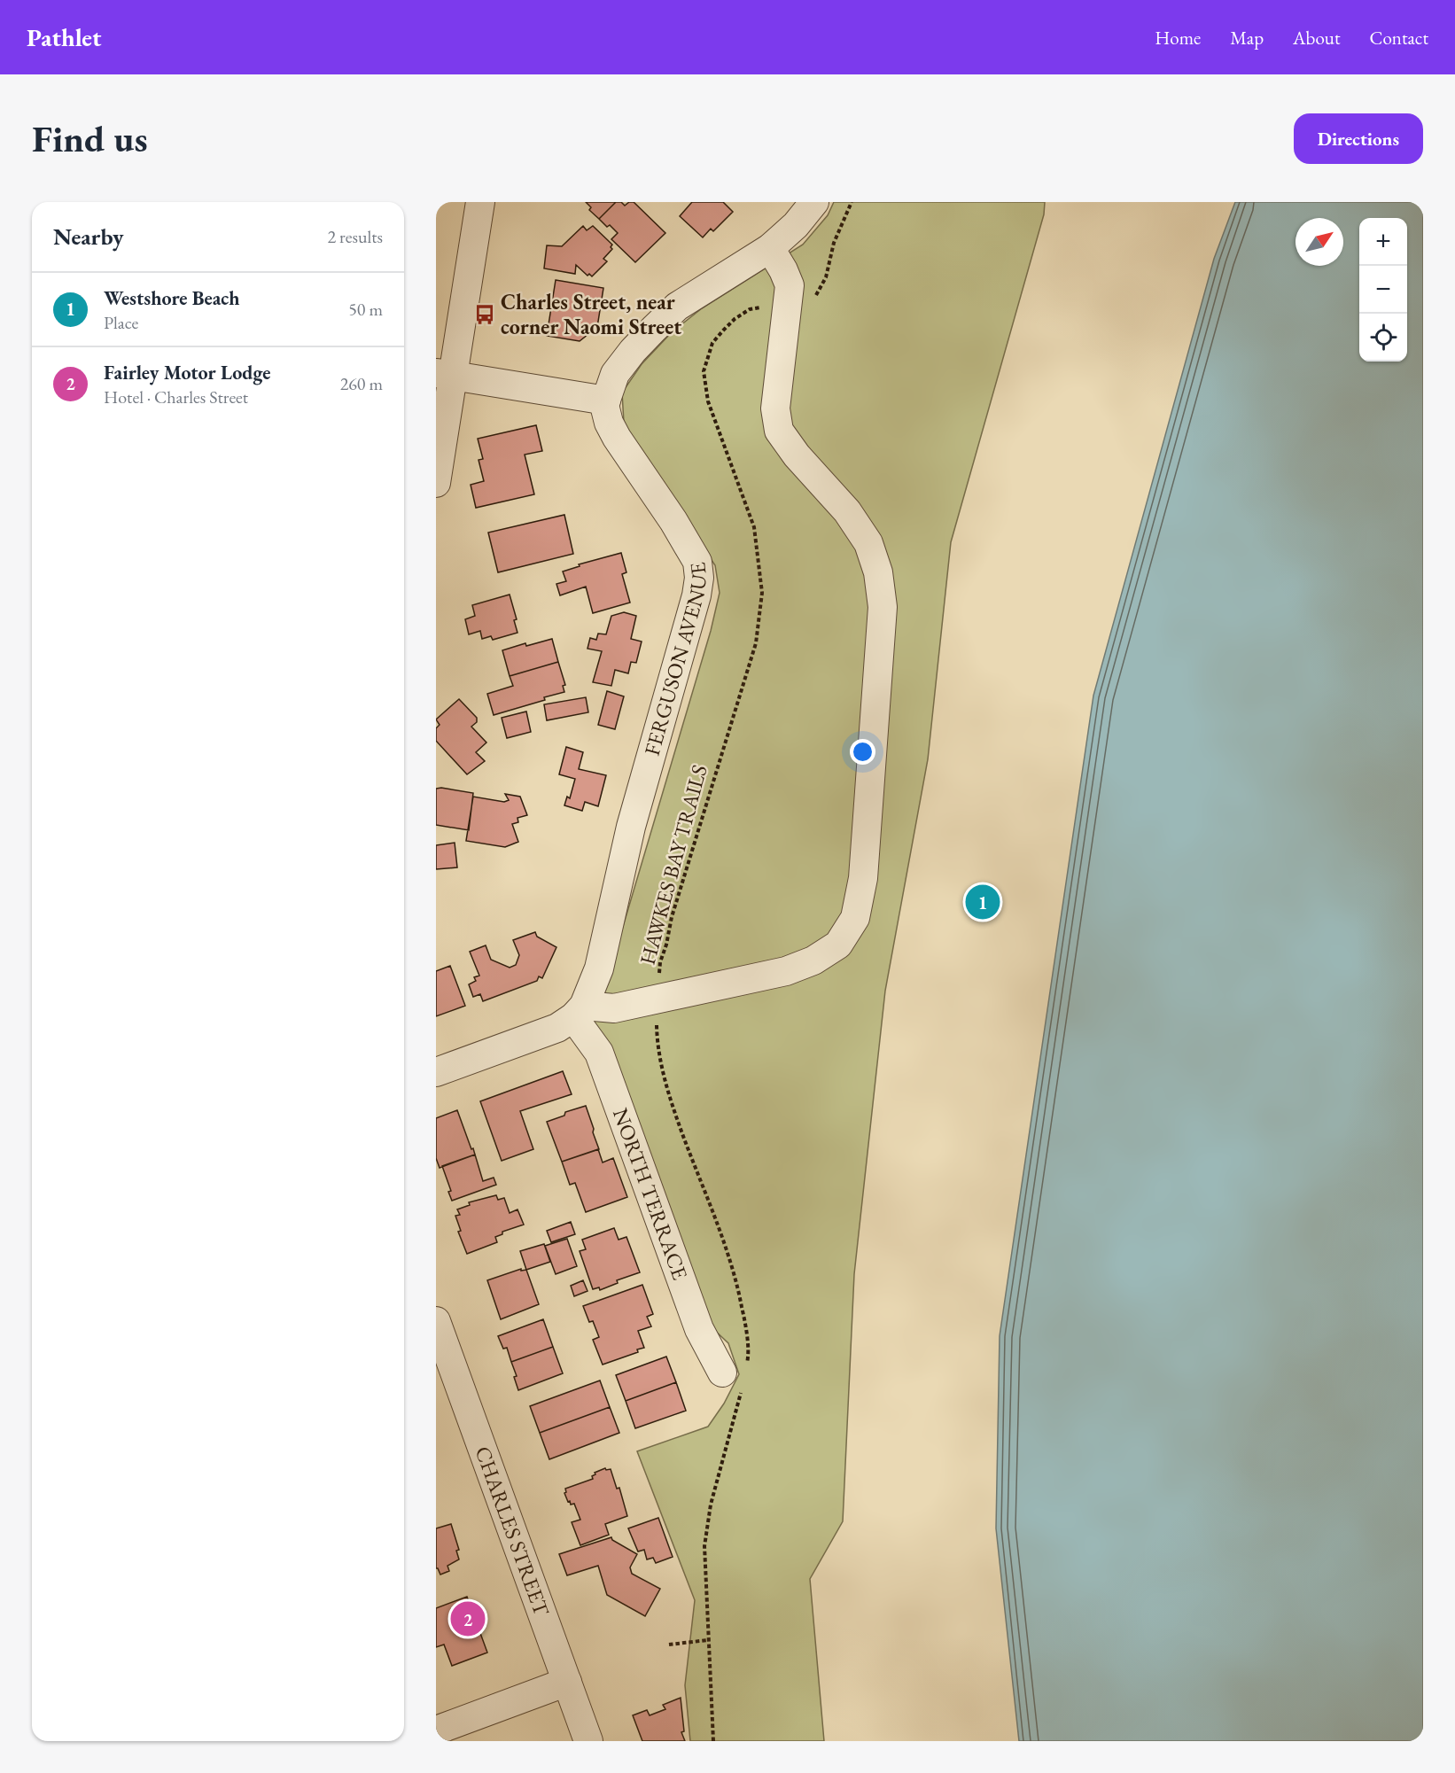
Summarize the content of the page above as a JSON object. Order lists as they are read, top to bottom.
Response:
{
  "streets": {
    "street": ["FERGUSON AVENUE", "NORTH TERRACE", "CHARLES STREET"],
    "path": ["HAWKES BAY TRAILS"]
  },
  "crossings": [
    ["FERGUSON AVENUE", "NORTH TERRACE"],
    ["HAWKES BAY TRAILS", "NORTH TERRACE"]
  ],
  "places": {
    "bus stop": ["Charles Street, near corner Naomi Street"]
  },
  "north": "top right",
  "page": {
    "header": "Pathlet",
    "nav": [
      "Home",
      "Map",
      "About",
      "Contact"
    ],
    "buttons": "Directions",
    "title": "Find us",
    "heading": ["Nearby", "2 results"],
    "map_buttons": ["+", "−"],
    "list": [
      {
        "mark": "1",
        "name": "Westshore Beach",
        "note": "Place",
        "value": "50 m"
      },
      {
        "mark": "2",
        "name": "Fairley Motor Lodge",
        "note": "Hotel · Charles Street",
        "value": "260 m"
      }
    ],
    "pins": ["1", "2"]
  }
}
